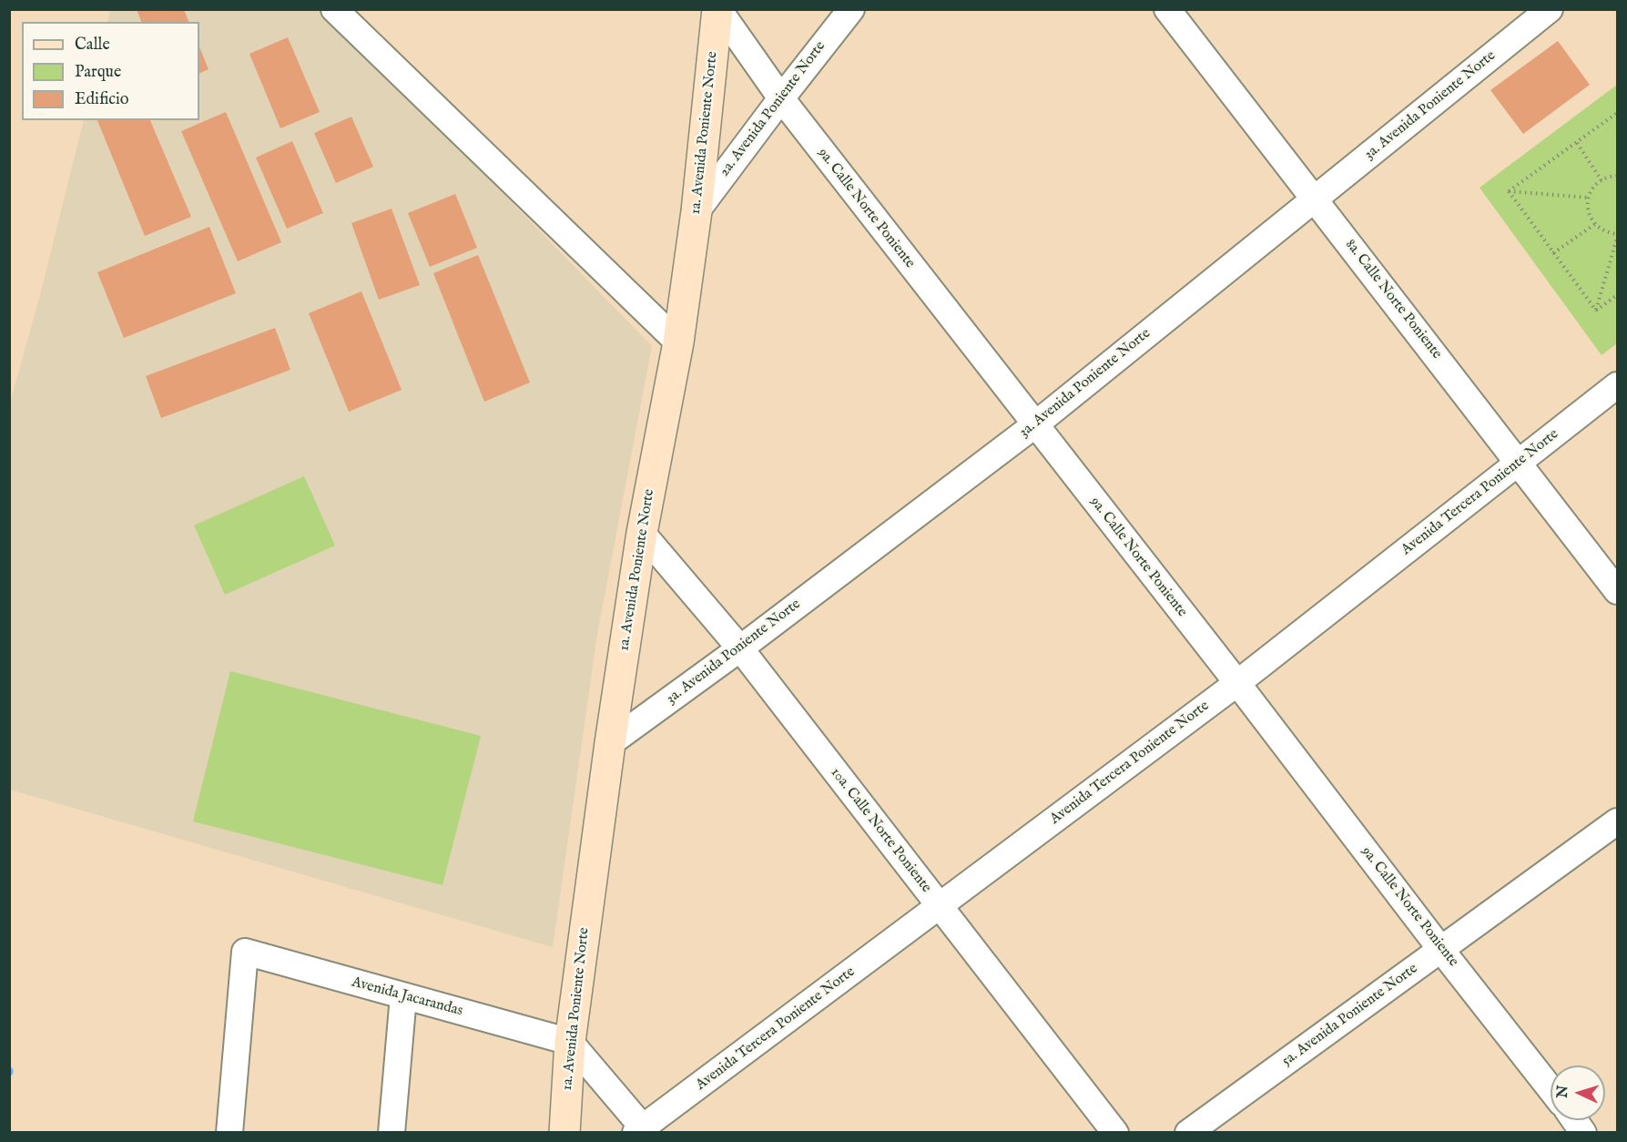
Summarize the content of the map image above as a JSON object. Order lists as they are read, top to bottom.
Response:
{
  "streets": {
    "street": [
      "3a. Avenida Poniente Norte",
      "2a. Avenida Poniente Norte",
      "1a. Avenida Poniente Norte",
      "9a. Calle Norte Poniente",
      "8a. Calle Norte Poniente",
      "Avenida Tercera Poniente Norte",
      "10a. Calle Norte Poniente",
      "Avenida Jacarandas",
      "5a. Avenida Poniente Norte"
    ]
  },
  "crossings": [
    ["3a. Avenida Poniente Norte", "1a. Avenida Poniente Norte"],
    ["3a. Avenida Poniente Norte", "9a. Calle Norte Poniente"],
    ["3a. Avenida Poniente Norte", "8a. Calle Norte Poniente"],
    ["3a. Avenida Poniente Norte", "10a. Calle Norte Poniente"],
    ["2a. Avenida Poniente Norte", "1a. Avenida Poniente Norte"],
    ["2a. Avenida Poniente Norte", "9a. Calle Norte Poniente"],
    ["1a. Avenida Poniente Norte", "9a. Calle Norte Poniente"],
    ["1a. Avenida Poniente Norte", "10a. Calle Norte Poniente"],
    ["1a. Avenida Poniente Norte", "Avenida Jacarandas"],
    ["9a. Calle Norte Poniente", "Avenida Tercera Poniente Norte"],
    ["9a. Calle Norte Poniente", "5a. Avenida Poniente Norte"],
    ["8a. Calle Norte Poniente", "Avenida Tercera Poniente Norte"],
    ["Avenida Tercera Poniente Norte", "10a. Calle Norte Poniente"]
  ],
  "legend": ["Calle", "Parque", "Edificio"],
  "north": "left"
}
